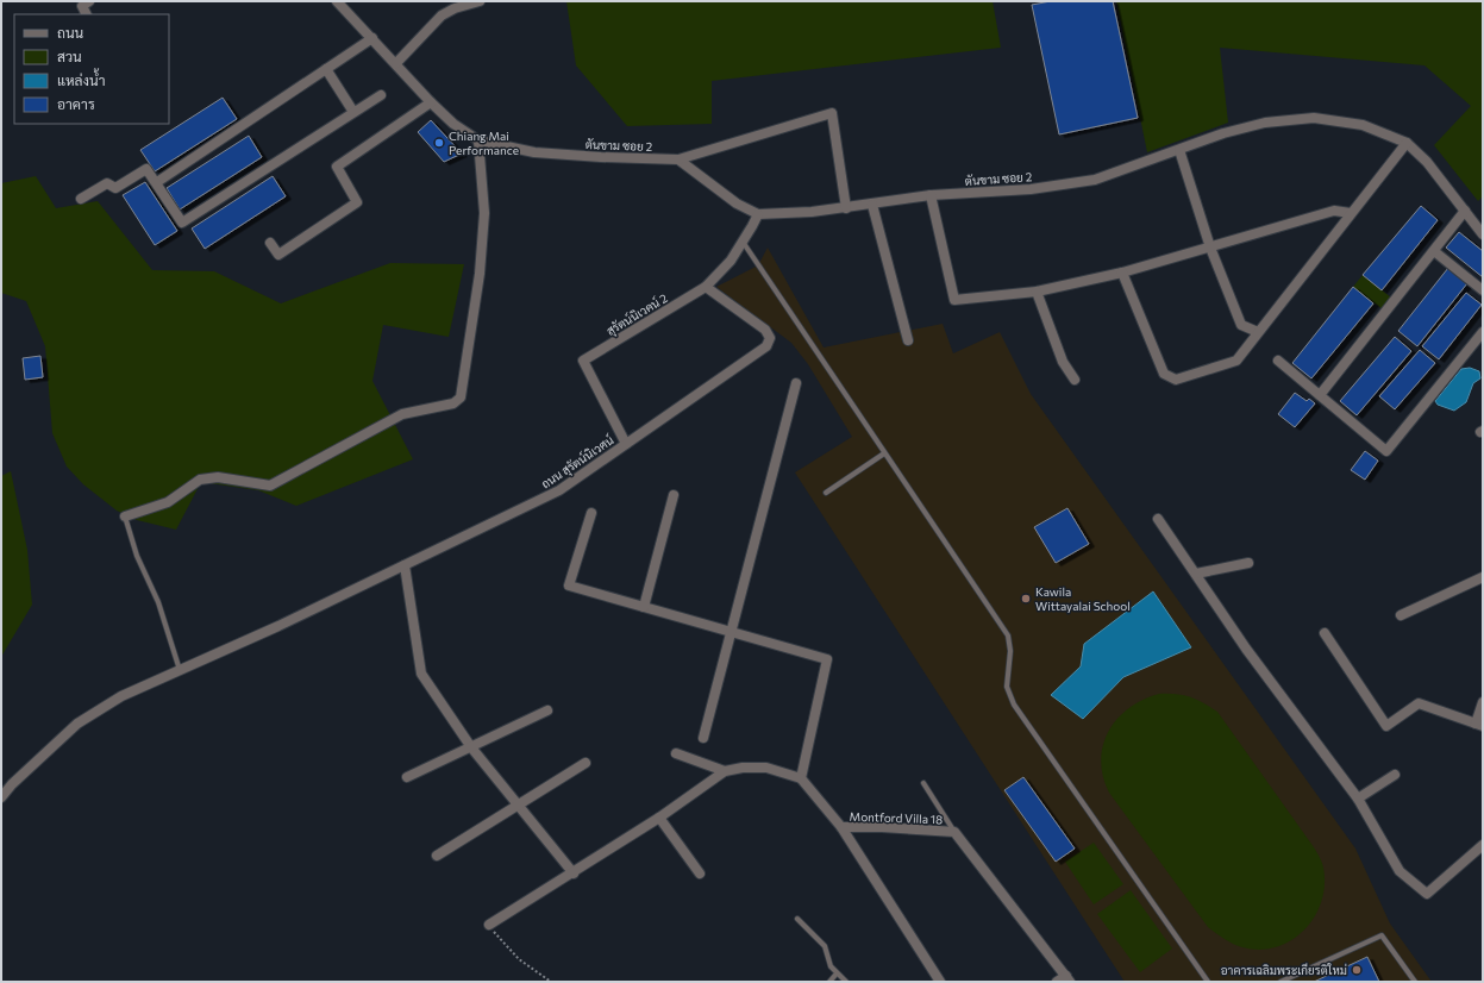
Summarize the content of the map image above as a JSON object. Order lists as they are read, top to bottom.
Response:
{
  "streets": {
    "street": [
      "ตันขาม ซอย 2",
      "สุรัตน์นิเวคน์ 2",
      "ถนน สุรัตน์นิเวศน์",
      "Montford Villa 18"
    ]
  },
  "crossings": [
    ["ตันขาม ซอย 2", "สุรัตน์นิเวคน์ 2"],
    ["สุรัตน์นิเวคน์ 2", "ถนน สุรัตน์นิเวศน์"]
  ],
  "places": ["Chiang Mai Performance", "Kawila Wittayalai School", "อาคารเฉลิมพระเกียรติใหม่"],
  "legend": [
    "ถนน",
    "สวน",
    "แหล่งน้ำ",
    "อาคาร"
  ]
}
